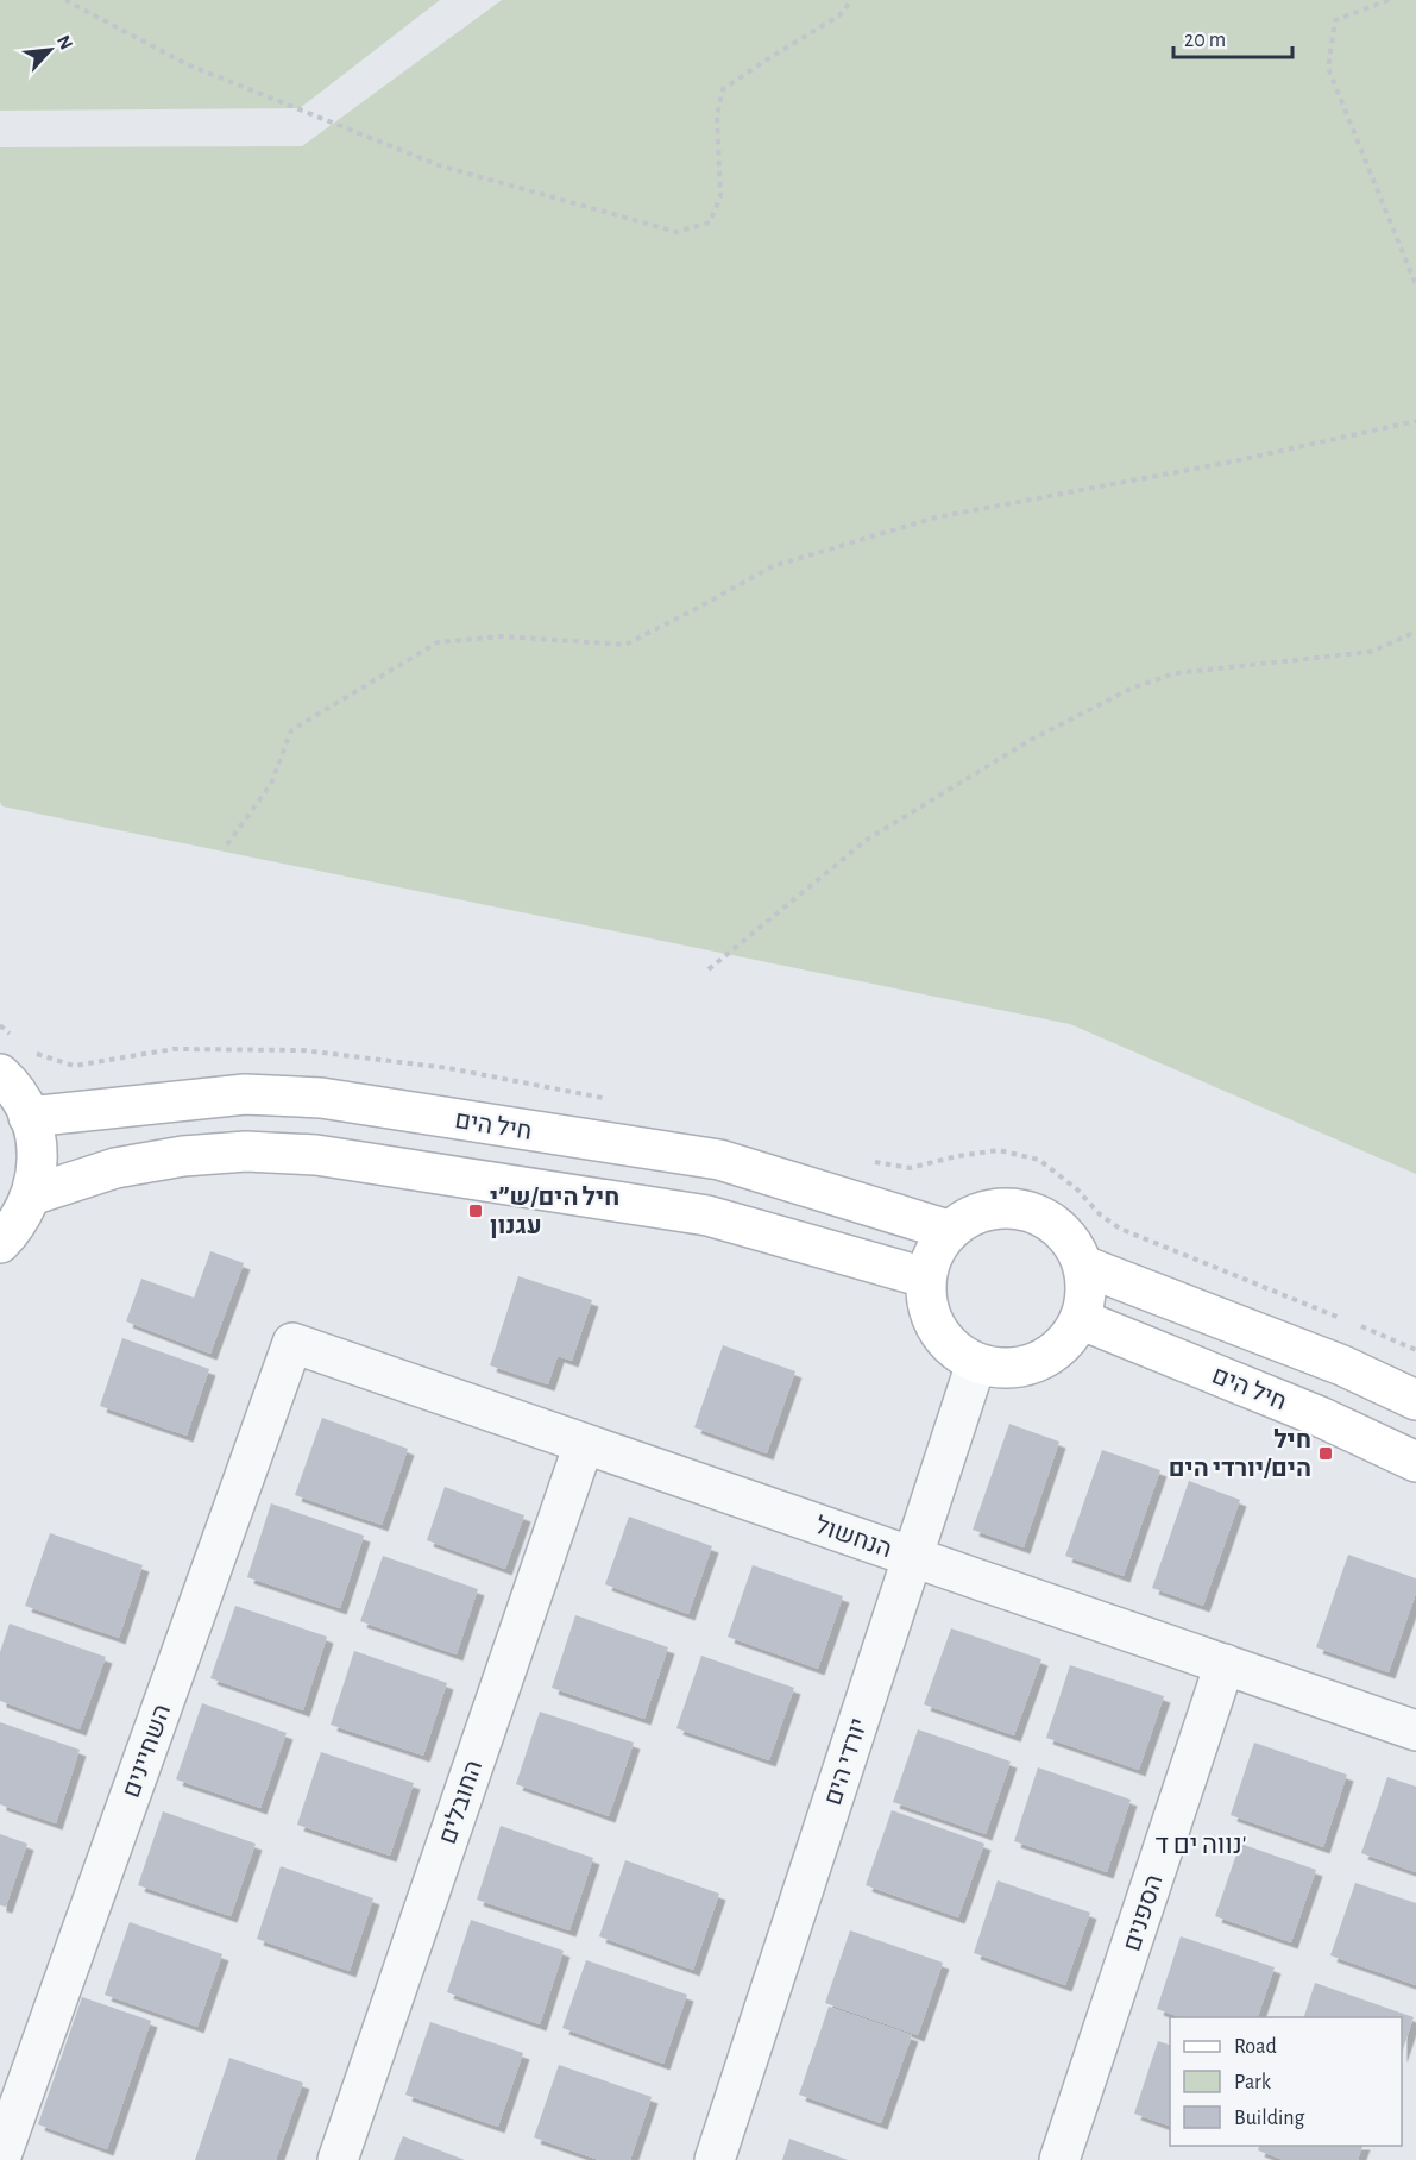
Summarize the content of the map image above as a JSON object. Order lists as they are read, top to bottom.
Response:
{
  "streets": {
    "main road": ["חיל הים"],
    "street": [
      "הנחשול",
      "השחיינים",
      "יורדי הים",
      "החובלים",
      "הספנים"
    ]
  },
  "crossings": [
    ["חיל הים", "יורדי הים"],
    ["הנחשול", "השחיינים"],
    ["הנחשול", "יורדי הים"],
    ["הנחשול", "החובלים"],
    ["הנחשול", "הספנים"]
  ],
  "districts": ["נווה ים ד'"],
  "places": {
    "transit": ["חיל הים/ש״י עגנון", "חיל הים/יורדי הים"]
  },
  "legend": ["Road", "Park", "Building"],
  "scale_bar": "20 m",
  "north": "top right"
}
